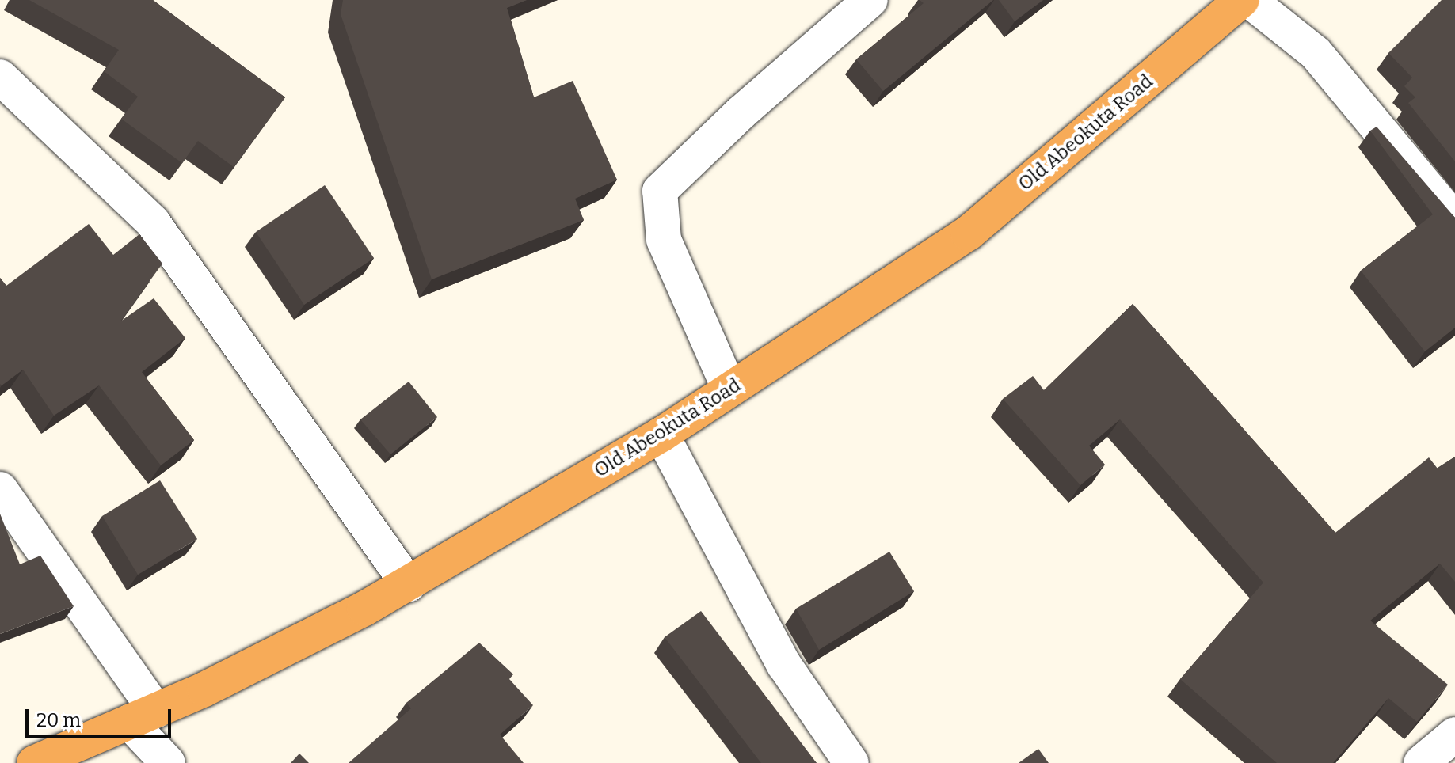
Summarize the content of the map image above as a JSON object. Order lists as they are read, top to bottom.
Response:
{
  "streets": {
    "highway": ["Old Abeokuta Road"]
  },
  "scale_bar": "20 m"
}
